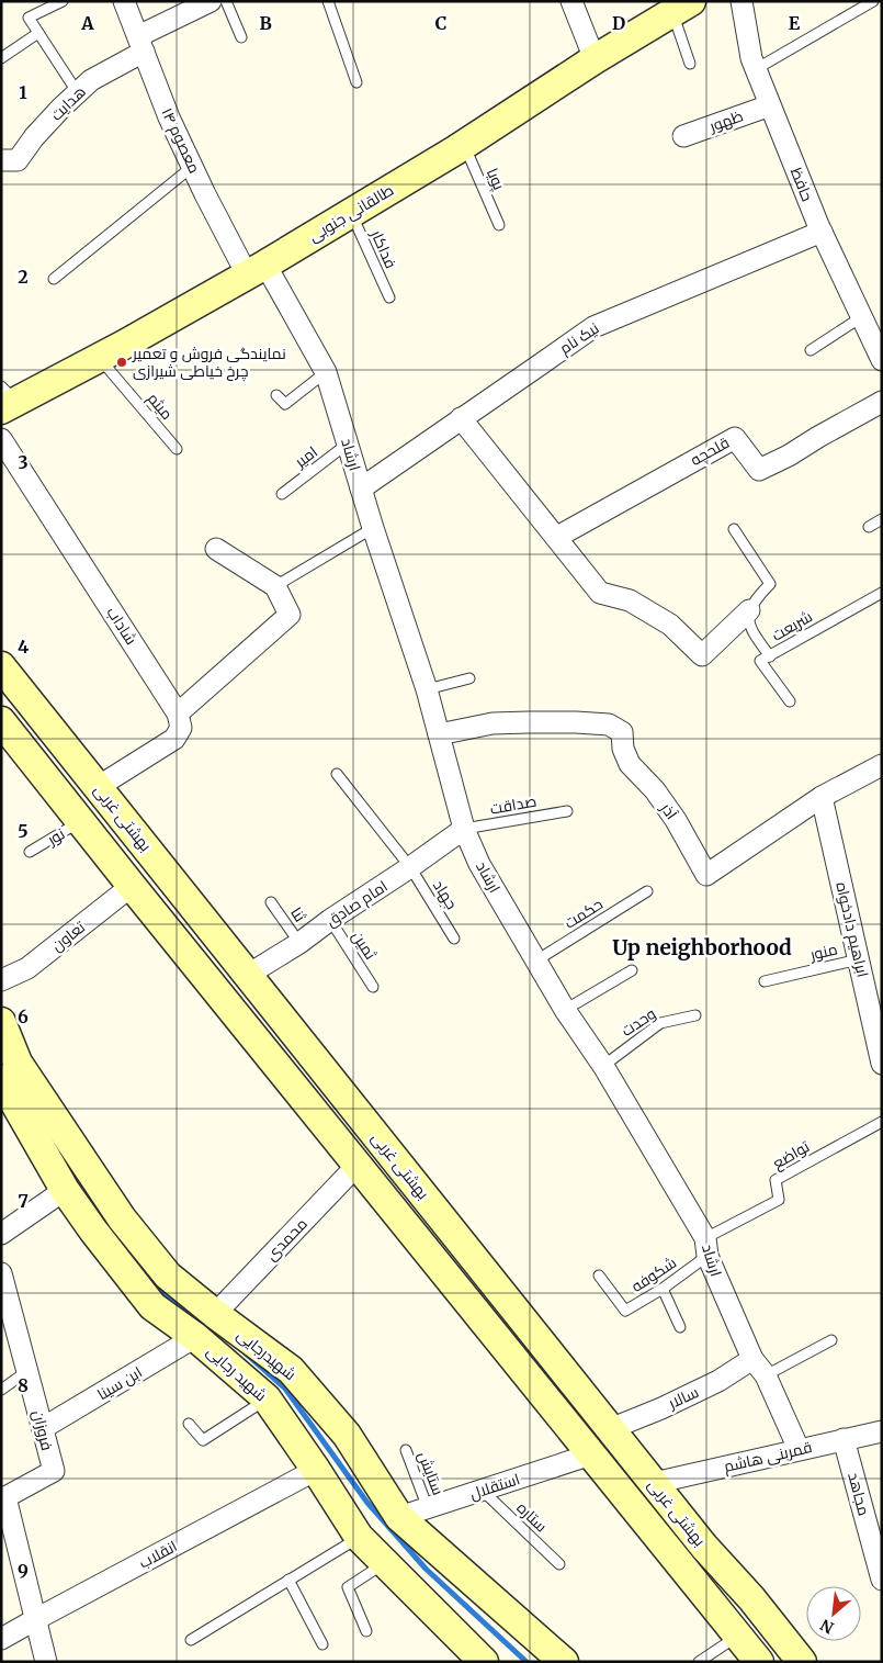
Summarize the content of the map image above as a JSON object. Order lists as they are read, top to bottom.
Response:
{
  "streets": {
    "street": [
      "هدایت",
      "ظهور",
      "۱۴ معصوم",
      "حافظ",
      "طالقانی جنوبی",
      "نیک نام",
      "قلحچه",
      "ارشاد",
      "شاداب",
      "آذر",
      "بهشتی غربی",
      "امام صادق",
      "ابراهیم دادخواه",
      "تعاون",
      "محمدی",
      "شهیدرجایی",
      "شهید رجایی",
      "ابن سینا",
      "سالار",
      "فروزان",
      "قمربنی هاشم",
      "استقلال",
      "مجاهد",
      "انقلاب"
    ],
    "lane": [
      "پویا",
      "فداکار",
      "میثم",
      "امیر",
      "شریعت",
      "صداقت",
      "نور",
      "جهاد",
      "حکمت",
      "ثنا",
      "ثمین",
      "منور",
      "وحدت",
      "تواضع",
      "شکوفه",
      "ستایش",
      "ستاره"
    ]
  },
  "crossings": [
    ["هدایت", "۱۴ معصوم"],
    ["ظهور", "حافظ"],
    ["۱۴ معصوم", "طالقانی جنوبی"],
    ["۱۴ معصوم", "ارشاد"],
    ["پویا", "طالقانی جنوبی"],
    ["حافظ", "نیک نام"],
    ["طالقانی جنوبی", "فداکار"],
    ["طالقانی جنوبی", "میثم"],
    ["طالقانی جنوبی", "ارشاد"],
    ["نیک نام", "ارشاد"],
    ["ارشاد", "امیر"],
    ["ارشاد", "صداقت"],
    ["ارشاد", "آذر"],
    ["ارشاد", "امام صادق"],
    ["ارشاد", "حکمت"],
    ["ارشاد", "وحدت"],
    ["ارشاد", "تواضع"],
    ["ارشاد", "شکوفه"],
    ["ارشاد", "سالار"],
    ["ارشاد", "قمربنی هاشم"],
    ["صداقت", "امام صادق"],
    ["آذر", "ابراهیم دادخواه"],
    ["بهشتی غربی", "نور"],
    ["بهشتی غربی", "امام صادق"],
    ["بهشتی غربی", "تعاون"],
    ["بهشتی غربی", "محمدی"],
    ["بهشتی غربی", "سالار"],
    ["بهشتی غربی", "قمربنی هاشم"],
    ["بهشتی غربی", "استقلال"],
    ["جهاد", "امام صادق"],
    ["امام صادق", "ثنا"],
    ["امام صادق", "ثمین"],
    ["ابراهیم دادخواه", "منور"],
    ["تواضع", "شکوفه"],
    ["محمدی", "شهیدرجایی"],
    ["شهیدرجایی", "استقلال"],
    ["شهید رجایی", "ابن سینا"],
    ["شهید رجایی", "انقلاب"],
    ["ابن سینا", "فروزان"],
    ["فروزان", "انقلاب"],
    ["قمربنی هاشم", "مجاهد"],
    ["ستایش", "استقلال"],
    ["استقلال", "ستاره"]
  ],
  "districts": ["Up neighborhood"],
  "places": ["نمایندگی فروش و تعمیر چرخ خیاطی شیرازی"],
  "north": "bottom left",
  "grid": {
    "columns": [
      "A",
      "B",
      "C",
      "D",
      "E"
    ],
    "rows": [
      "1",
      "2",
      "3",
      "4",
      "5",
      "6",
      "7",
      "8",
      "9"
    ]
  }
}
